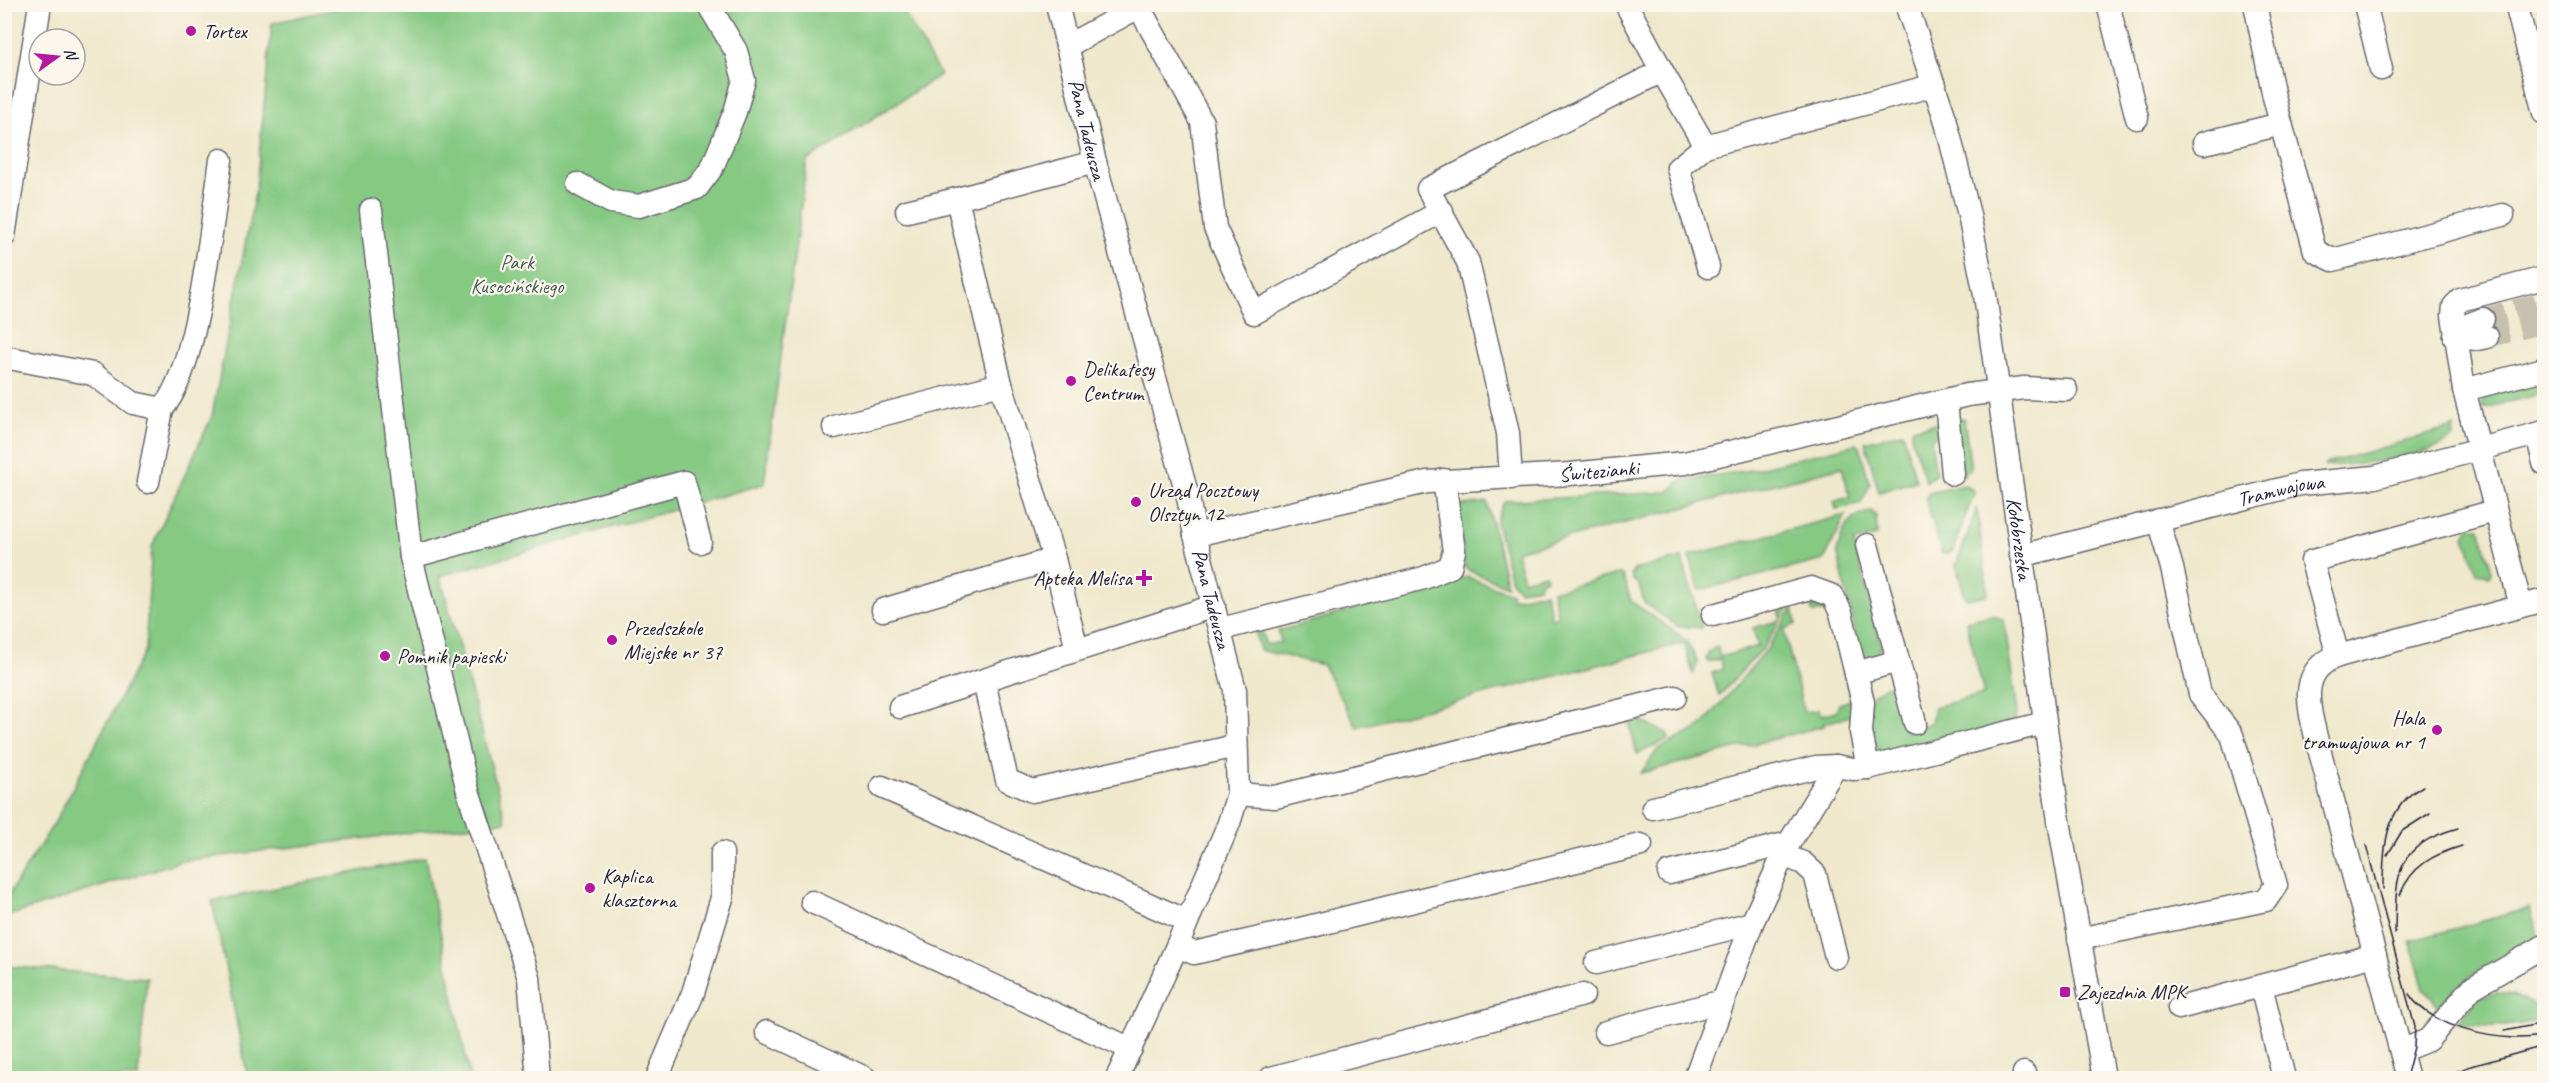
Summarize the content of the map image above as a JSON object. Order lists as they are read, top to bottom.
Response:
{
  "streets": {
    "street": [
      "Pana Tadeusza",
      "Świtezianki",
      "Tramwajowa",
      "Kołobrzeska"
    ]
  },
  "crossings": [
    ["Pana Tadeusza", "Świtezianki"],
    ["Świtezianki", "Kołobrzeska"],
    ["Tramwajowa", "Kołobrzeska"]
  ],
  "parks": ["Park Kusocińskiego"],
  "places": {
    "other": [
      "Tortex",
      "Delikatesy Centrum",
      "Urząd Pocztowy Olsztyn 12",
      "Przedszkole Miejske nr 37",
      "Pomnik papieski",
      "Hala tramwajowa nr 1",
      "Kaplica klasztorna"
    ],
    "health": ["Apteka Melisa"],
    "transit": ["Zajezdnia MPK"]
  },
  "north": "right"
}
